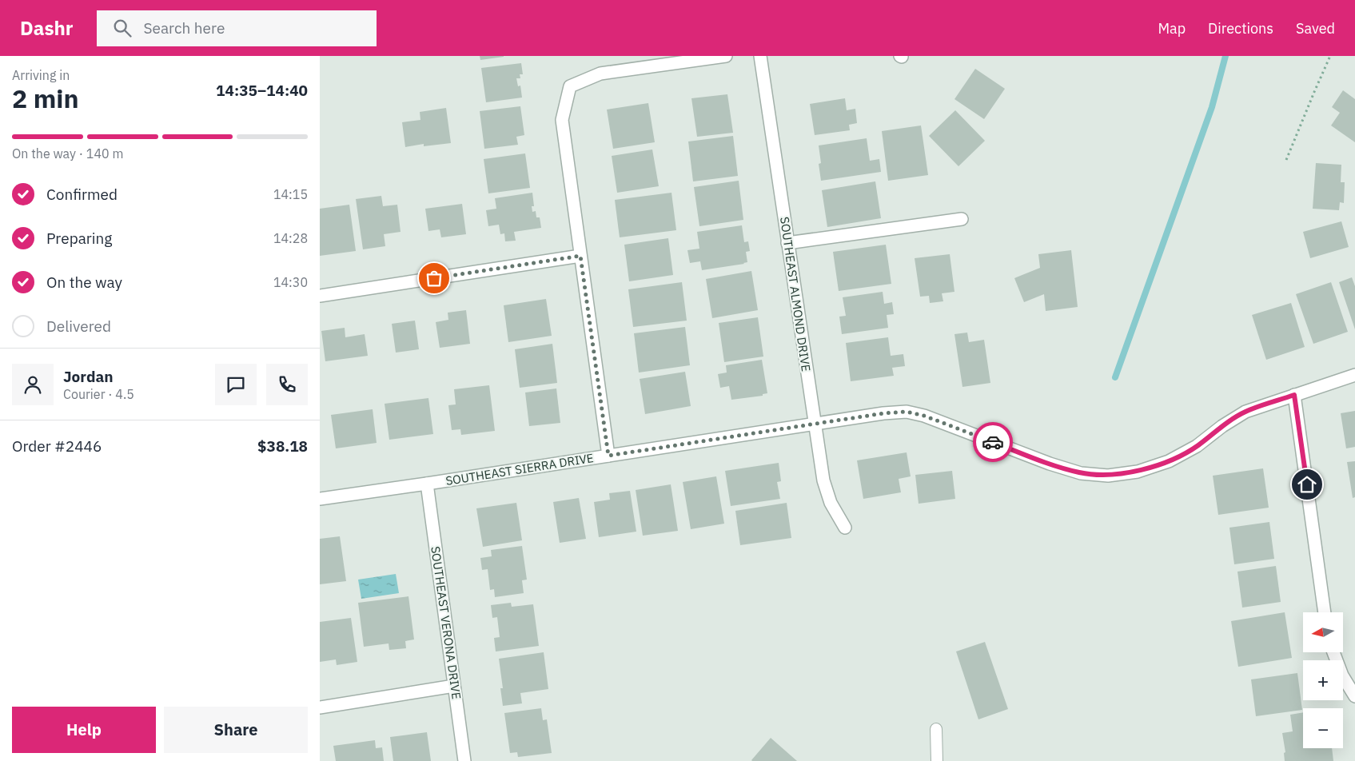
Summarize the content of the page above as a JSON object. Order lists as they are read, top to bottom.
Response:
{
  "streets": {
    "street": ["SOUTHEAST ALMOND DRIVE", "SOUTHEAST SIERRA DRIVE", "SOUTHEAST VERONA DRIVE"]
  },
  "crossings": [
    ["SOUTHEAST ALMOND DRIVE", "SOUTHEAST SIERRA DRIVE"],
    ["SOUTHEAST SIERRA DRIVE", "SOUTHEAST VERONA DRIVE"]
  ],
  "north": "left",
  "page": {
    "header": "Dashr",
    "search": "Search here",
    "nav": ["Map", "Directions", "Saved"],
    "heading": ["2 min", "Arriving in", "14:35–14:40"],
    "panel": [
      "Jordan",
      "Courier · 4.5",
      "Order #2446",
      "$38.18"
    ],
    "bar": "On the way · 140 m",
    "list": [
      ["Confirmed", "14:15"],
      ["Preparing", "14:28"],
      ["On the way", "14:30"],
      "Delivered"
    ],
    "map_buttons": ["+", "−"],
    "buttons": ["Help", "Share"]
  }
}
